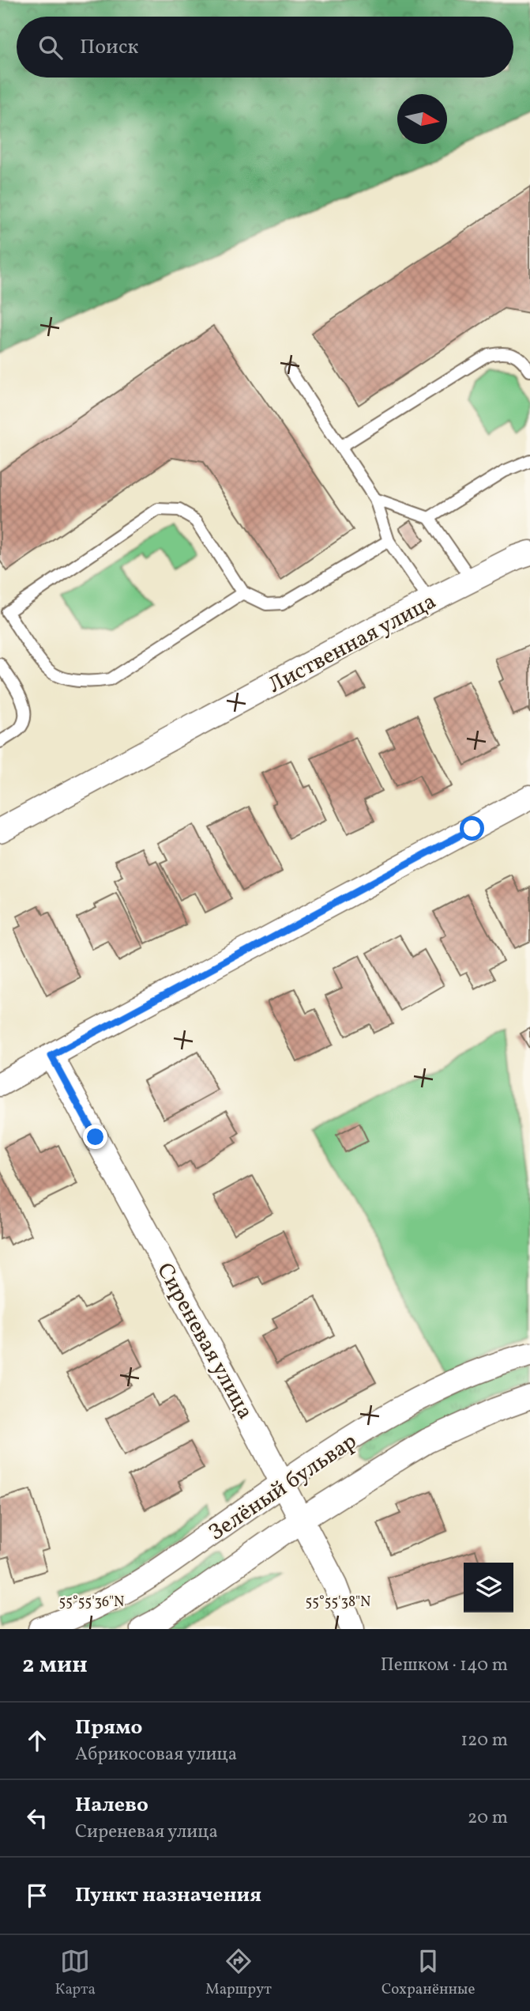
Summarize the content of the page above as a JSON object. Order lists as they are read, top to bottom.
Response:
{
  "streets": {
    "street": ["Лиственная улица", "Сиреневая улица", "Зелёный бульвар"]
  },
  "crossings": [
    ["Сиреневая улица", "Зелёный бульвар"]
  ],
  "north": "right",
  "page": {
    "search": "Поиск",
    "heading": ["2 мин", "Пешком · 140 m"],
    "list": [
      ["Прямо", "Абрикосовая улица", "120 m"],
      ["Налево", "Сиреневая улица", "20 m"],
      "Пункт назначения"
    ],
    "nav": ["Карта", "Маршрут", "Сохранённые"]
  },
  "coordinates": ["55°55'36\"N", "55°55'38\"N"]
}
